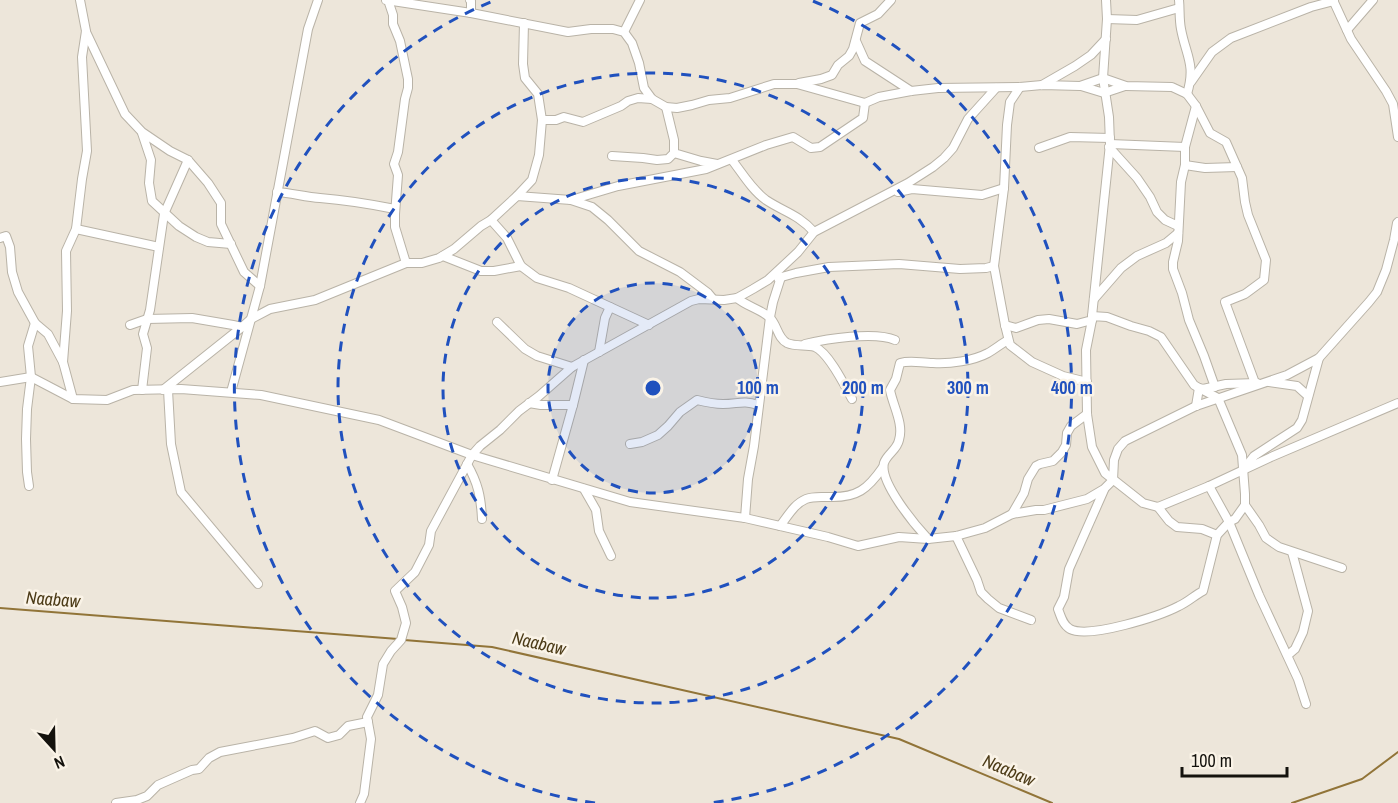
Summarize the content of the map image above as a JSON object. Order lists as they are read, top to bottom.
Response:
{
  "water": ["Naabaw"],
  "scale_bar": "100 m",
  "north": "bottom",
  "rings": [
    "100 m",
    "200 m",
    "300 m",
    "400 m"
  ]
}
